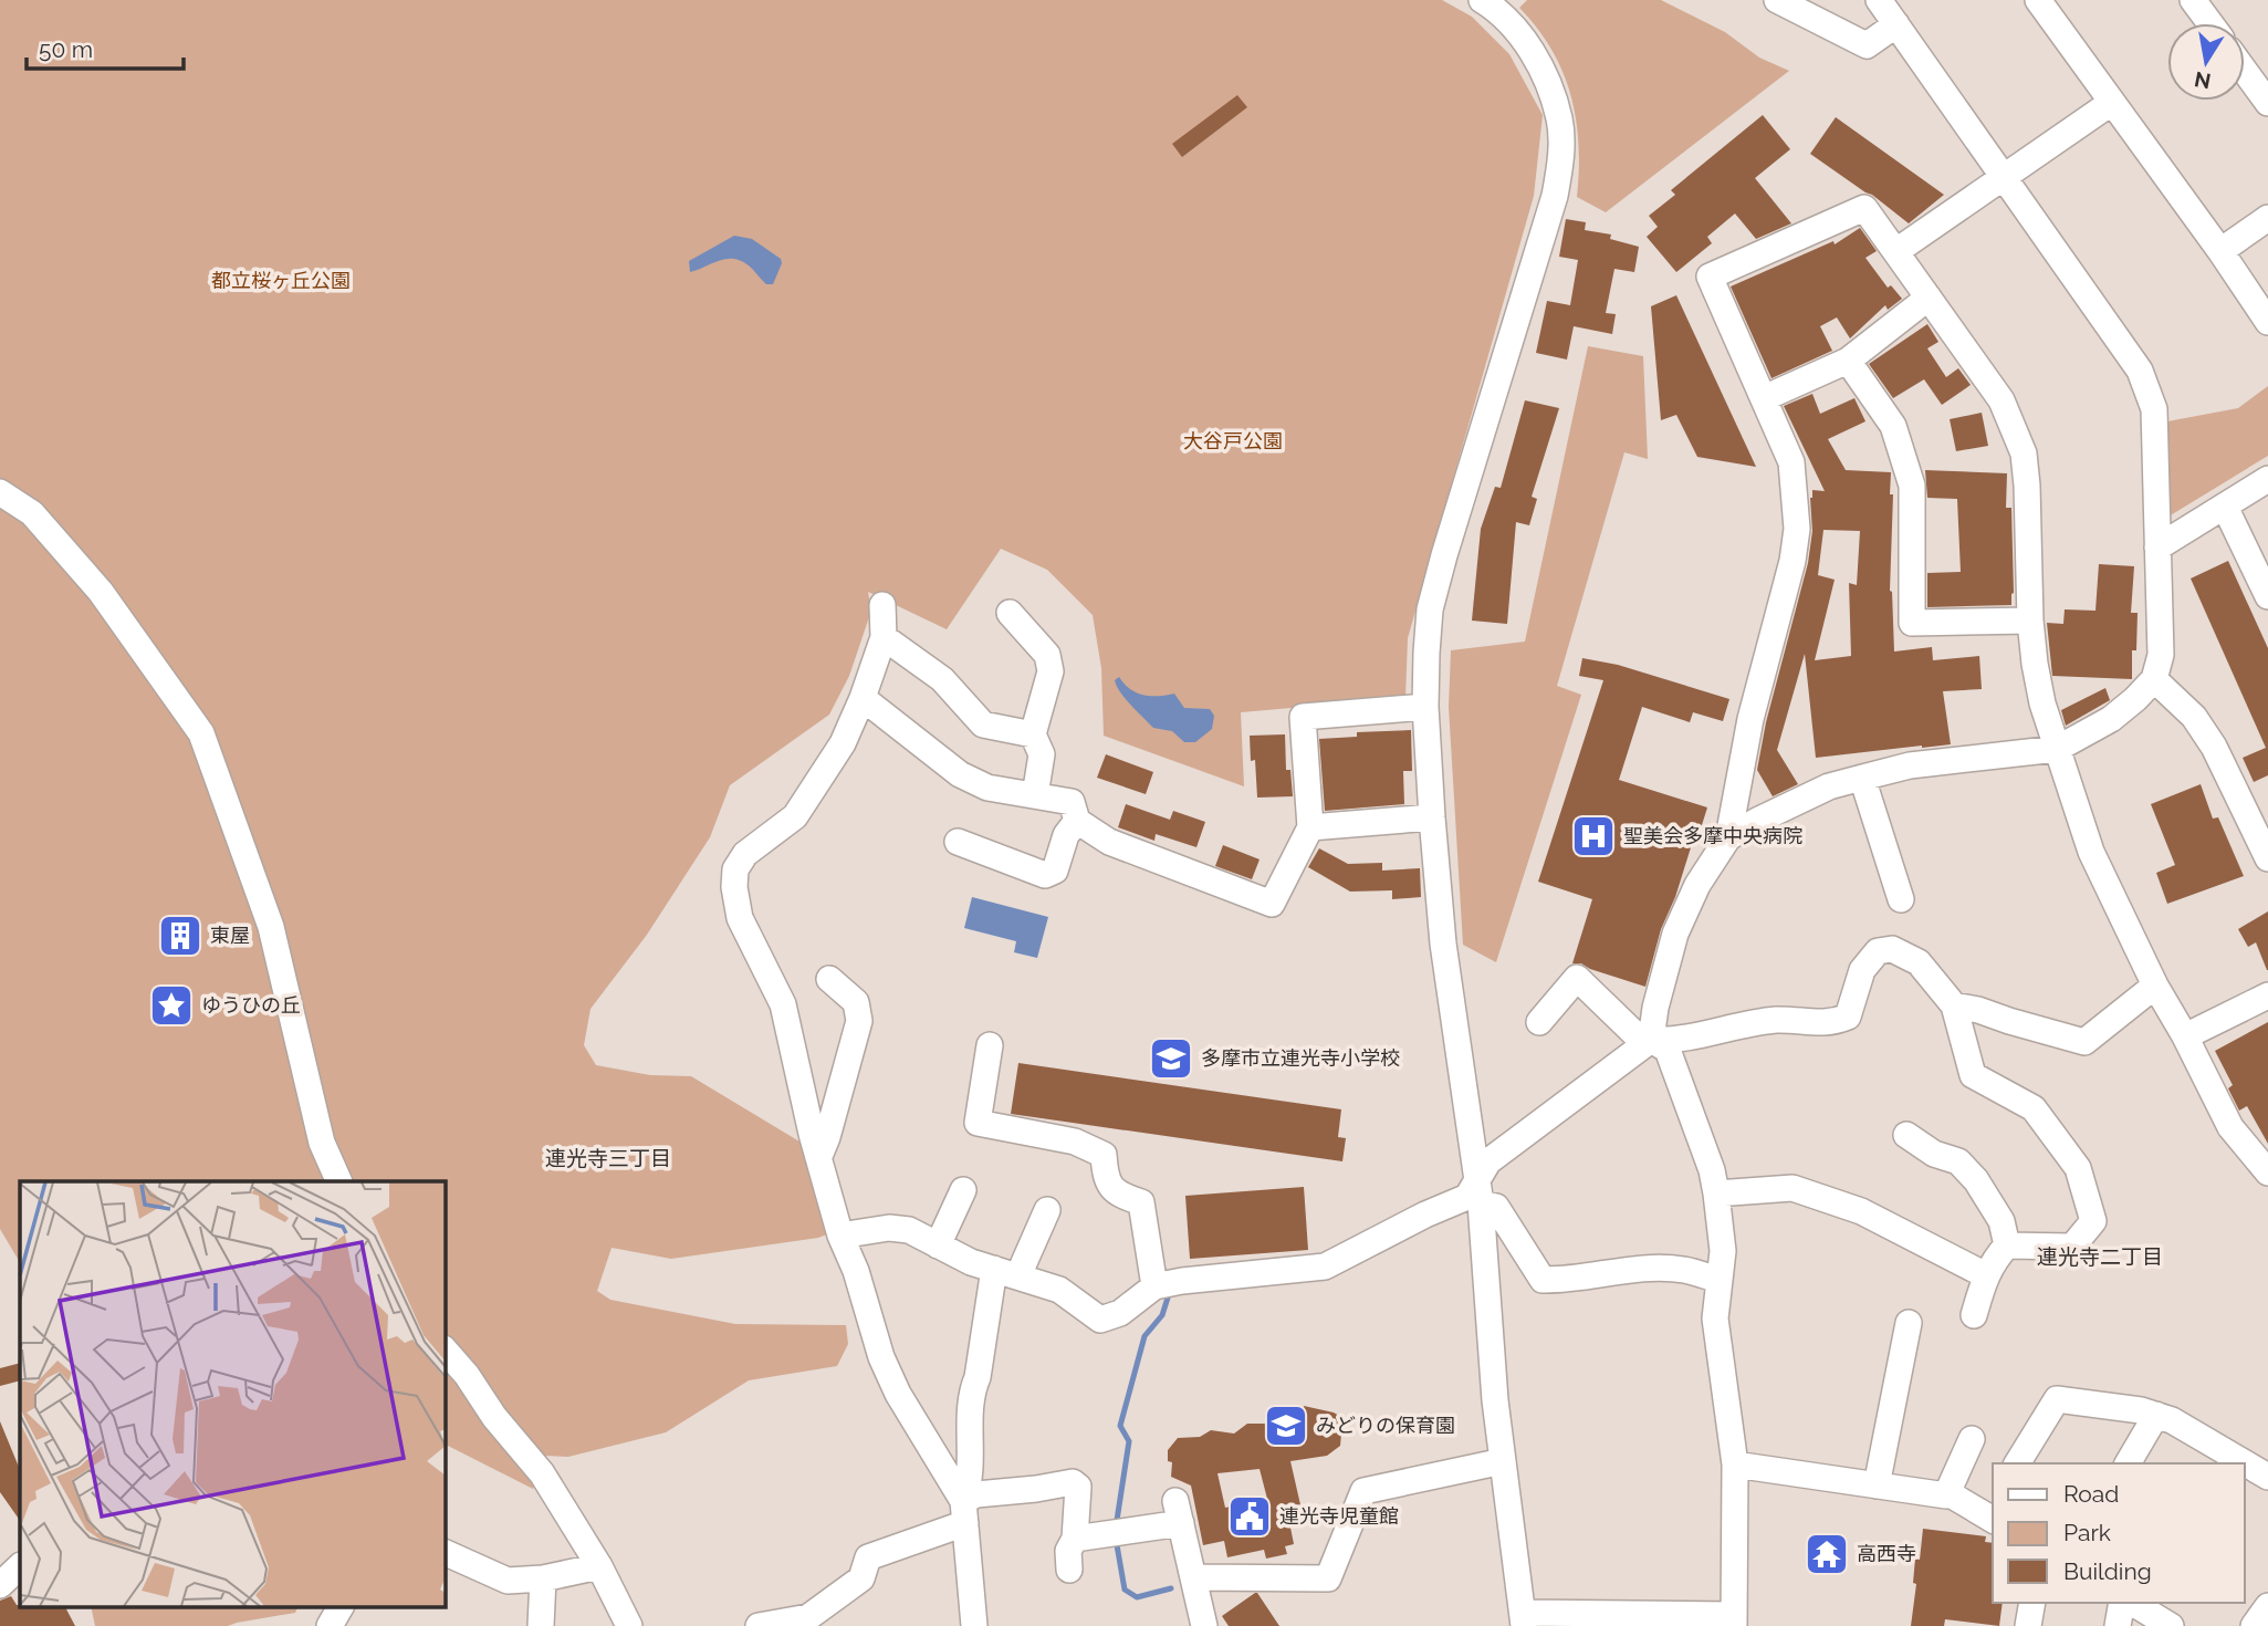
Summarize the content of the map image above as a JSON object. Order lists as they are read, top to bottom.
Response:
{
  "districts": ["連光寺三丁目", "連光寺二丁目"],
  "parks": ["都立桜ヶ丘公園", "大谷戸公園"],
  "places": {
    "hospital": ["聖美会多摩中央病院"],
    "building": ["東屋"],
    "place": ["ゆうひの丘"],
    "school or university": ["多摩市立連光寺小学校", "みどりの保育園"],
    "public building": ["連光寺児童館"],
    "temple": ["高西寺"]
  },
  "legend": ["Road", "Park", "Building"],
  "scale_bar": "50 m",
  "north": "bottom"
}
